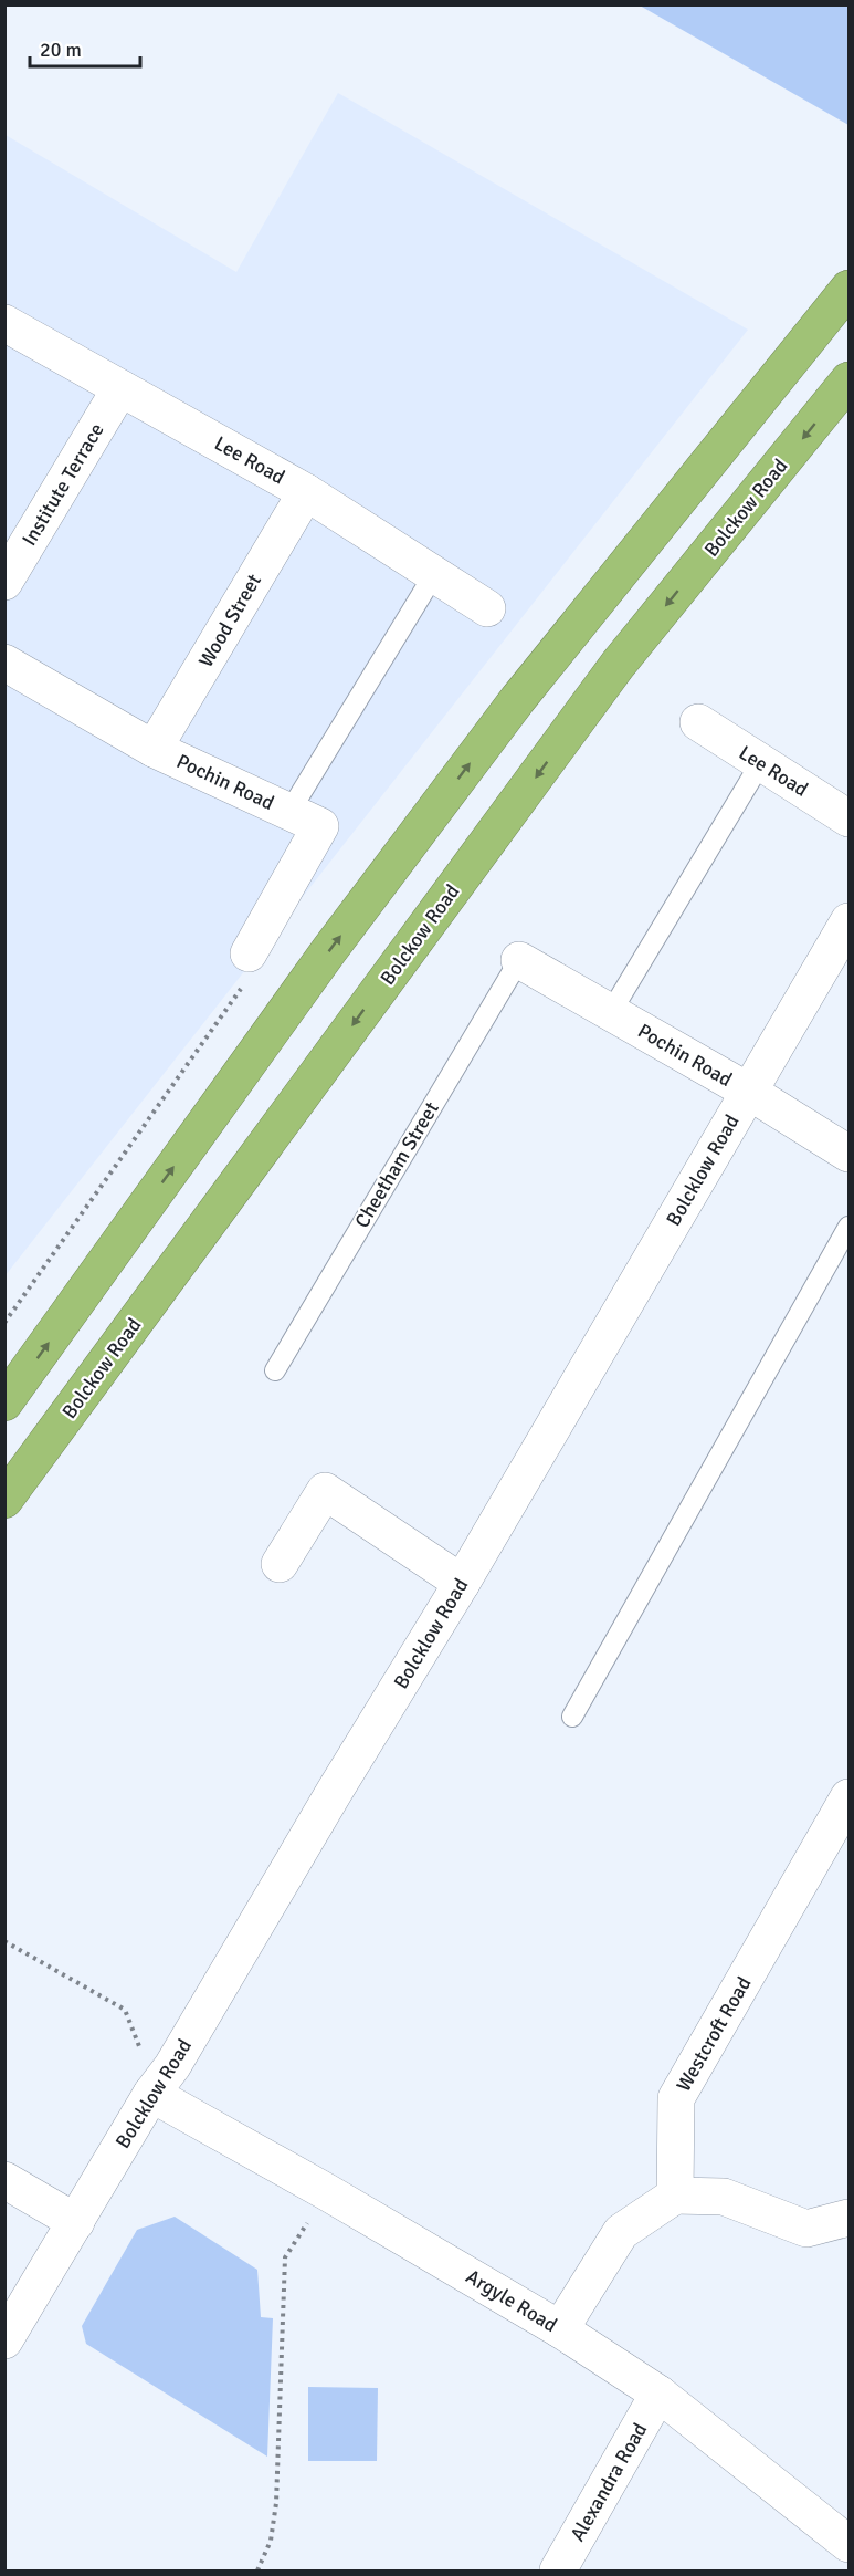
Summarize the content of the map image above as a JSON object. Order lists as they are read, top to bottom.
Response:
{
  "streets": {
    "highway": ["Bolckow Road"],
    "street": [
      "Lee Road",
      "Institute Terrace",
      "Wood Street",
      "Pochin Road",
      "Bolcklow Road",
      "Westcroft Road",
      "Argyle Road",
      "Alexandra Road"
    ],
    "lane": ["Cheetham Street"]
  },
  "crossings": [
    ["Lee Road", "Institute Terrace"],
    ["Lee Road", "Wood Street"],
    ["Wood Street", "Pochin Road"],
    ["Pochin Road", "Cheetham Street"],
    ["Pochin Road", "Bolcklow Road"],
    ["Bolcklow Road", "Argyle Road"],
    ["Argyle Road", "Alexandra Road"]
  ],
  "scale_bar": "20 m"
}
